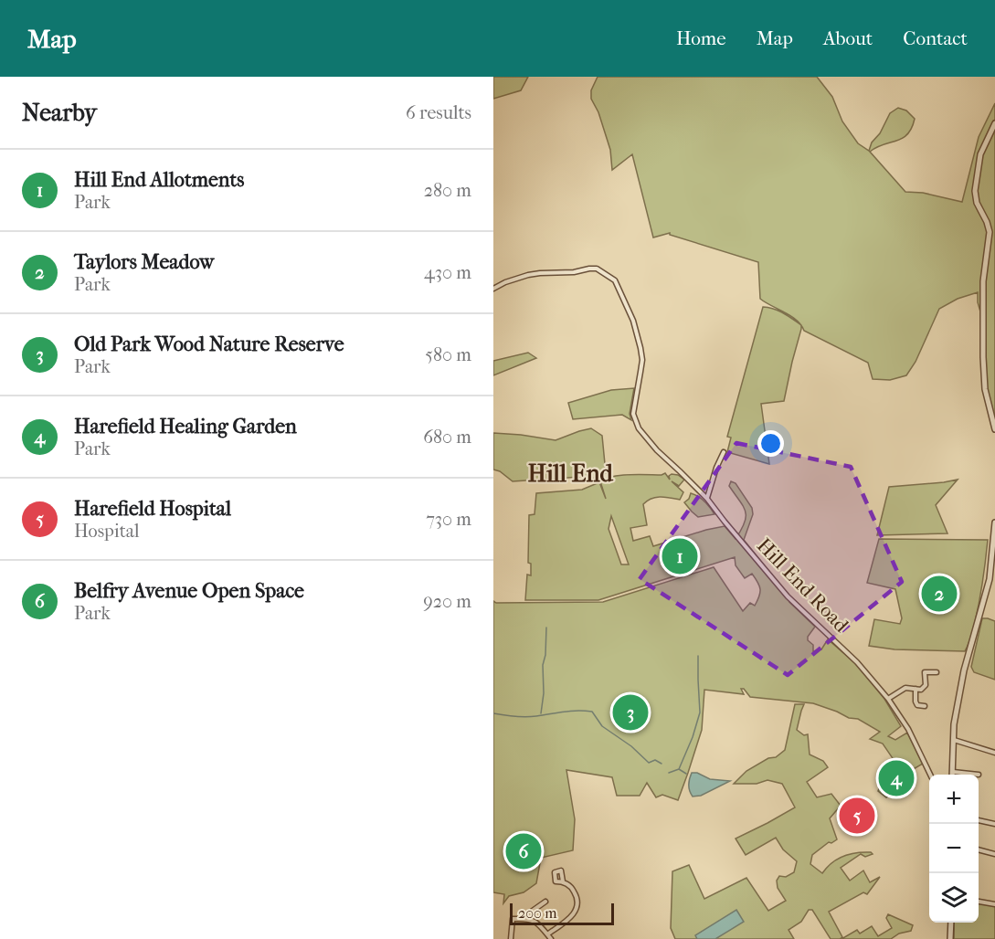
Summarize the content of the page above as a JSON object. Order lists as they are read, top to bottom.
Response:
{
  "streets": {
    "street": ["Hill End Road"]
  },
  "districts": ["Hill End"],
  "scale_bar": "200 m",
  "page": {
    "header": "Map",
    "nav": [
      "Home",
      "Map",
      "About",
      "Contact"
    ],
    "heading": ["Nearby", "6 results"],
    "list": [
      {
        "mark": "1",
        "name": "Hill End Allotments",
        "note": "Park",
        "value": "280 m"
      },
      {
        "mark": "2",
        "name": "Taylors Meadow",
        "note": "Park",
        "value": "430 m"
      },
      {
        "mark": "3",
        "name": "Old Park Wood Nature Reserve",
        "note": "Park",
        "value": "580 m"
      },
      {
        "mark": "4",
        "name": "Harefield Healing Garden",
        "note": "Park",
        "value": "680 m"
      },
      {
        "mark": "5",
        "name": "Harefield Hospital",
        "note": "Hospital",
        "value": "730 m"
      },
      {
        "mark": "6",
        "name": "Belfry Avenue Open Space",
        "note": "Park",
        "value": "920 m"
      }
    ],
    "pins": [
      "1",
      "2",
      "3",
      "4",
      "5",
      "6"
    ],
    "map_buttons": ["+", "−"],
    "scale": "200 m"
  }
}
